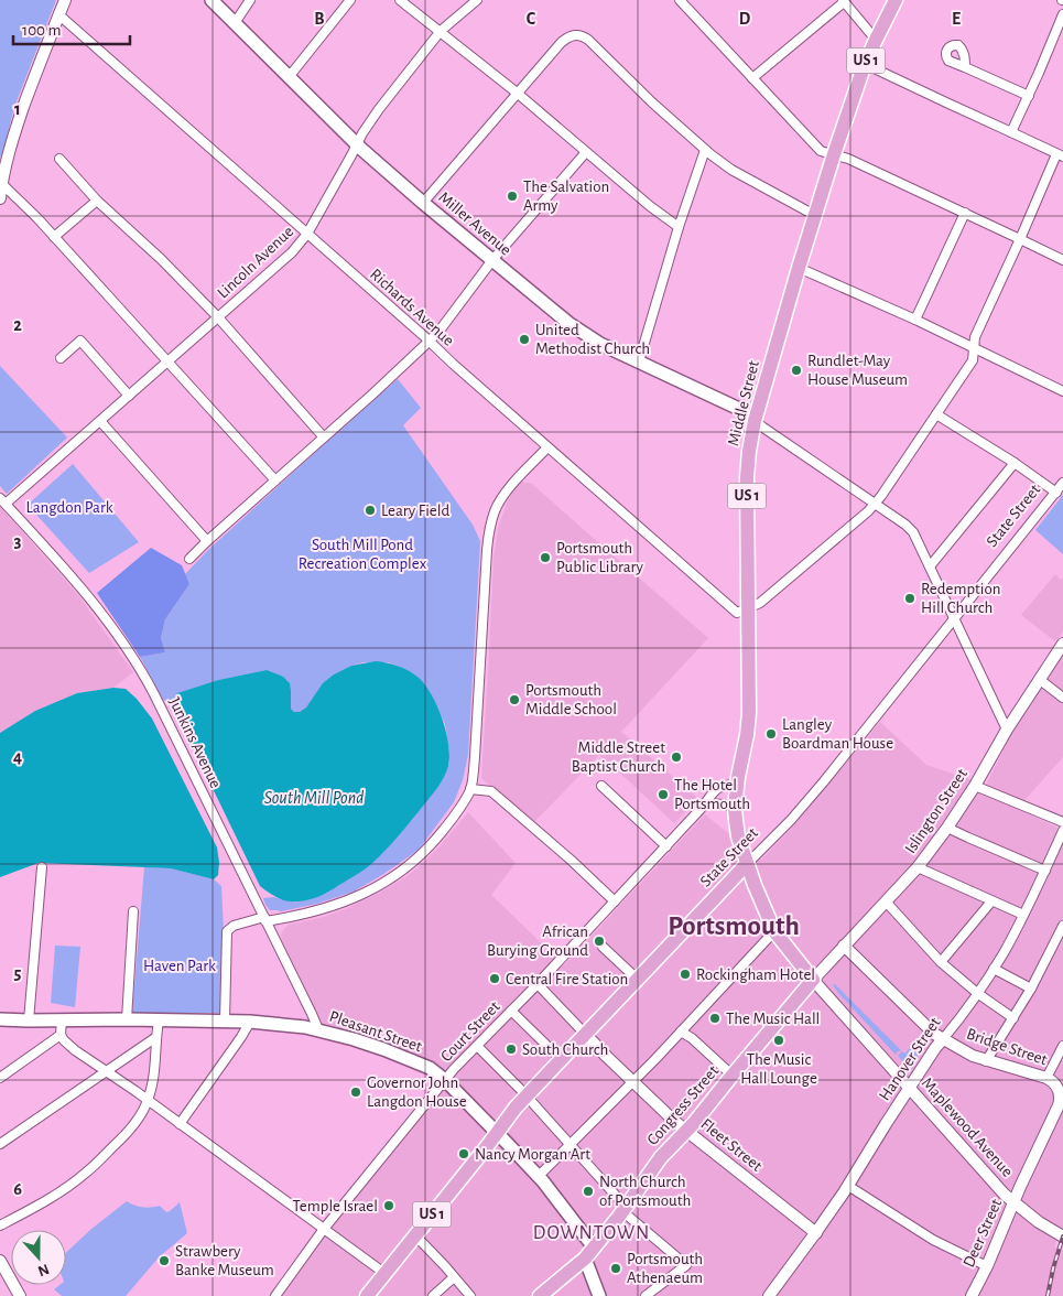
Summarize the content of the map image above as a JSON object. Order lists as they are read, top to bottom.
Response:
{
  "streets": {
    "main road": [
      "US 1",
      "Miller Avenue",
      "Middle Street",
      "State Street",
      "Pleasant Street",
      "Congress Street"
    ],
    "street": [
      "Lincoln Avenue",
      "Richards Avenue",
      "Junkins Avenue",
      "Islington Street",
      "Court Street",
      "Bridge Street",
      "Hanover Street",
      "Maplewood Avenue",
      "Fleet Street",
      "Deer Street"
    ]
  },
  "crossings": [
    ["Miller Avenue", "Lincoln Avenue"],
    ["Miller Avenue", "Middle Street"],
    ["Lincoln Avenue", "Richards Avenue"],
    ["Lincoln Avenue", "Junkins Avenue"],
    ["Richards Avenue", "Middle Street"],
    ["Middle Street", "State Street"],
    ["Middle Street", "Islington Street"],
    ["Middle Street", "Court Street"],
    ["Middle Street", "Congress Street"],
    ["Middle Street", "Maplewood Avenue"],
    ["State Street", "Pleasant Street"],
    ["State Street", "Fleet Street"],
    ["Junkins Avenue", "Pleasant Street"],
    ["Islington Street", "Bridge Street"],
    ["Islington Street", "Congress Street"],
    ["Islington Street", "Maplewood Avenue"],
    ["Pleasant Street", "Court Street"],
    ["Pleasant Street", "Congress Street"],
    ["Court Street", "Fleet Street"],
    ["Bridge Street", "Hanover Street"],
    ["Bridge Street", "Deer Street"],
    ["Hanover Street", "Maplewood Avenue"],
    ["Hanover Street", "Fleet Street"],
    ["Congress Street", "Maplewood Avenue"],
    ["Congress Street", "Fleet Street"],
    ["Maplewood Avenue", "Deer Street"]
  ],
  "districts": ["Portsmouth", "DOWNTOWN"],
  "water": ["South Mill Pond"],
  "parks": ["Langdon Park", "South Mill Pond Recreation Complex", "Haven Park"],
  "places": [
    "The Salvation Army",
    "United Methodist Church",
    "Rundlet-May House Museum",
    "Leary Field",
    "Portsmouth Public Library",
    "Redemption Hill Church",
    "Portsmouth Middle School",
    "Langley Boardman House",
    "Middle Street Baptist Church",
    "The Hotel Portsmouth",
    "African Burying Ground",
    "Rockingham Hotel",
    "Central Fire Station",
    "The Music Hall",
    "The Music Hall Lounge",
    "South Church",
    "Governor John Langdon House",
    "Nancy Morgan Art",
    "North Church of Portsmouth",
    "Temple Israel",
    "Strawbery Banke Museum",
    "Portsmouth Athenaeum"
  ],
  "scale_bar": "100 m",
  "north": "bottom",
  "grid": {
    "columns": [
      "B",
      "C",
      "D",
      "E"
    ],
    "rows": [
      "1",
      "2",
      "3",
      "4",
      "5",
      "6"
    ]
  }
}
